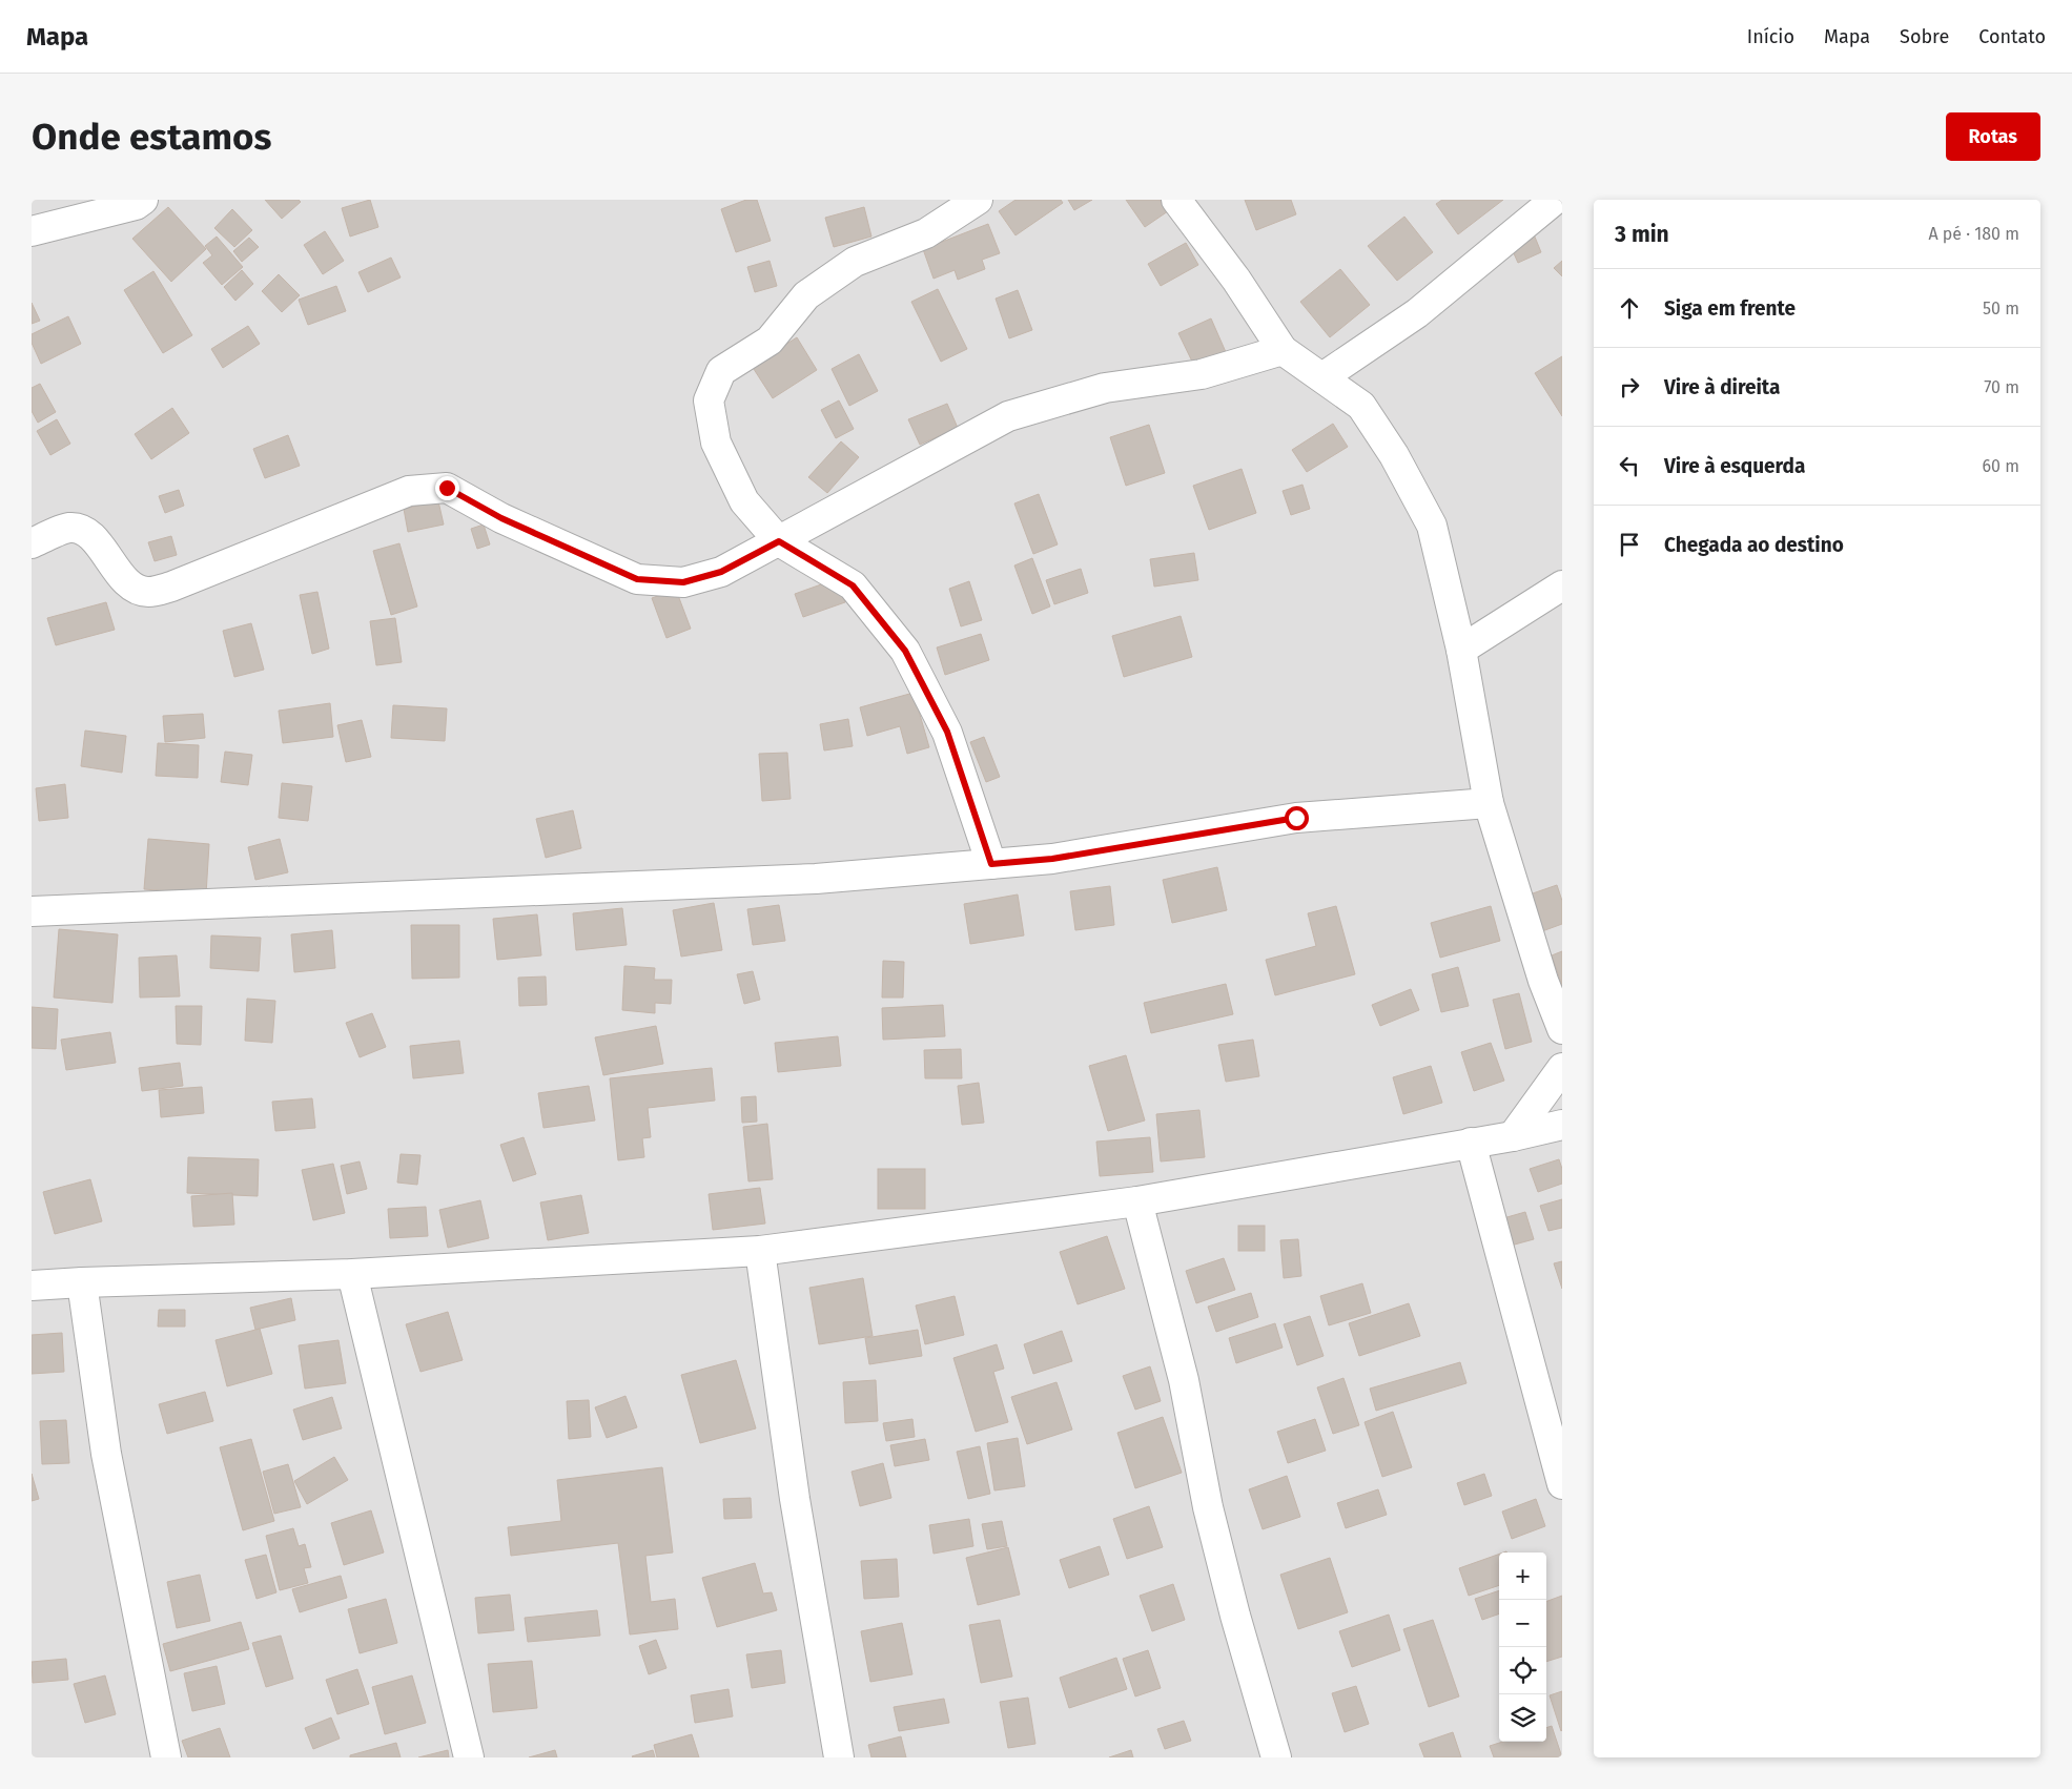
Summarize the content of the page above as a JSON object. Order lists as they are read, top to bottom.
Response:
{
  "page": {
    "header": "Mapa",
    "nav": [
      "Início",
      "Mapa",
      "Sobre",
      "Contato"
    ],
    "buttons": "Rotas",
    "title": "Onde estamos",
    "heading": ["3 min", "A pé · 180 m"],
    "list": [
      ["Siga em frente", "50 m"],
      ["Vire à direita", "70 m"],
      ["Vire à esquerda", "60 m"],
      "Chegada ao destino"
    ],
    "map_buttons": ["+", "−"]
  }
}
